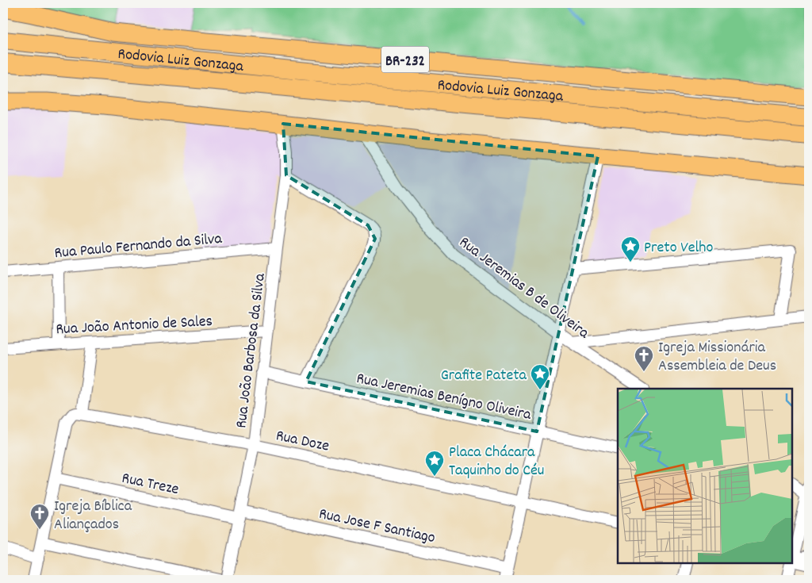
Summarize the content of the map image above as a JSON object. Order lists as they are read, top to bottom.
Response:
{
  "streets": {
    "highway": ["Rodovia Luiz Gonzaga", "BR-232"],
    "street": [
      "Rua Paulo Fernando da Silva",
      "Rua Jeremias B de Oliveira",
      "Rua João Antonio de Sales",
      "Rua João Barbosa da Silva",
      "Rua Jeremias Benígno Oliveira",
      "Rua Doze",
      "Rua Treze",
      "Rua Jose F Santiago"
    ]
  },
  "crossings": [
    ["Rua Paulo Fernando da Silva", "Rua João Barbosa da Silva"],
    ["Rua João Antonio de Sales", "Rua João Barbosa da Silva"],
    ["Rua João Barbosa da Silva", "Rua Jeremias Benígno Oliveira"],
    ["Rua João Barbosa da Silva", "Rua Doze"],
    ["Rua João Barbosa da Silva", "Rua Treze"],
    ["Rua João Barbosa da Silva", "Rua Jose F Santiago"],
    ["Rua Treze", "Rua Jose F Santiago"]
  ],
  "places": {
    "place": ["Preto Velho", "Grafite Pateta", "Placa Chácara Taquinho do Céu"],
    "church": ["Igreja Missionária Assembleia de Deus", "Igreja Bíblica Aliançados"]
  }
}
